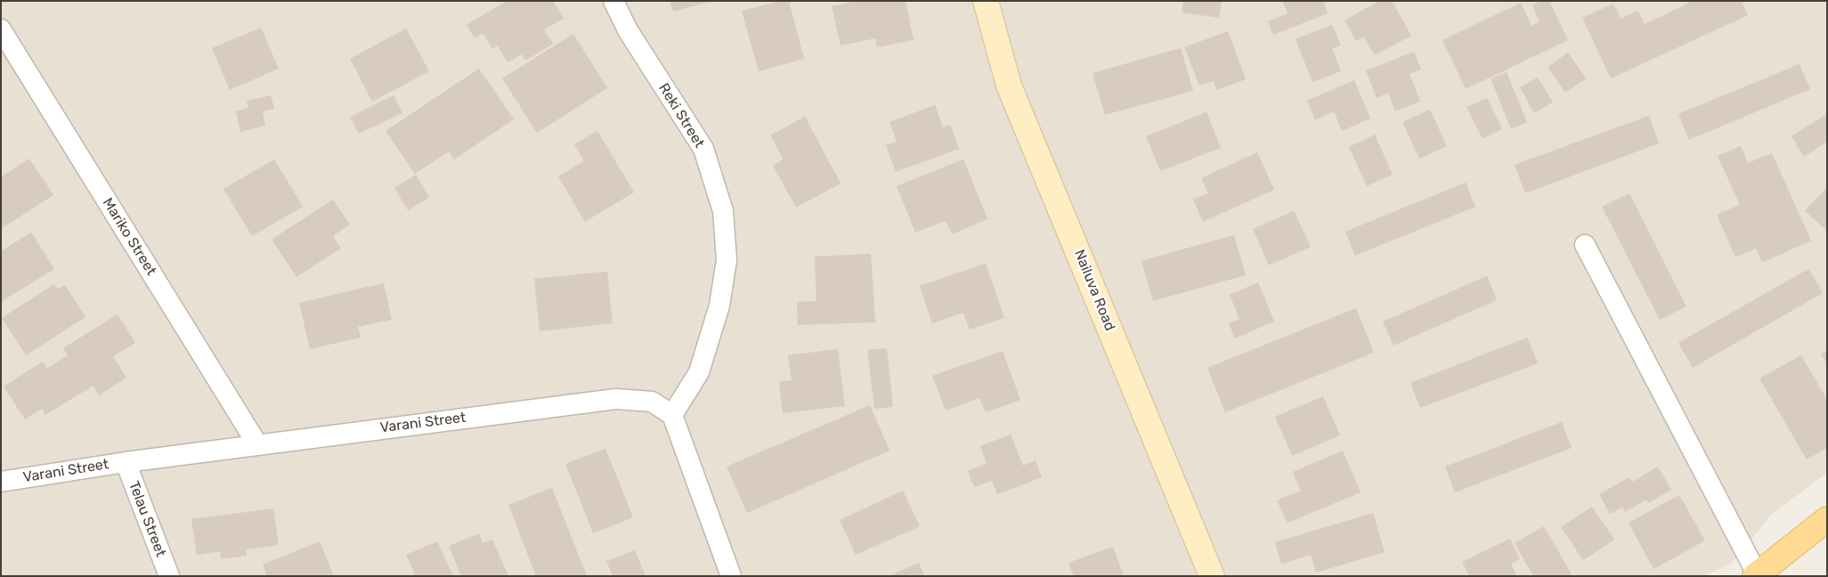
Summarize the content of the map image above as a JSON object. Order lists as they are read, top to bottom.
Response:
{
  "streets": {
    "main road": ["Nailuva Road"],
    "street": [
      "Reki Street",
      "Mariko Street",
      "Varani Street",
      "Telau Street"
    ]
  },
  "crossings": [
    ["Reki Street", "Varani Street"],
    ["Mariko Street", "Varani Street"],
    ["Varani Street", "Telau Street"]
  ]
}
